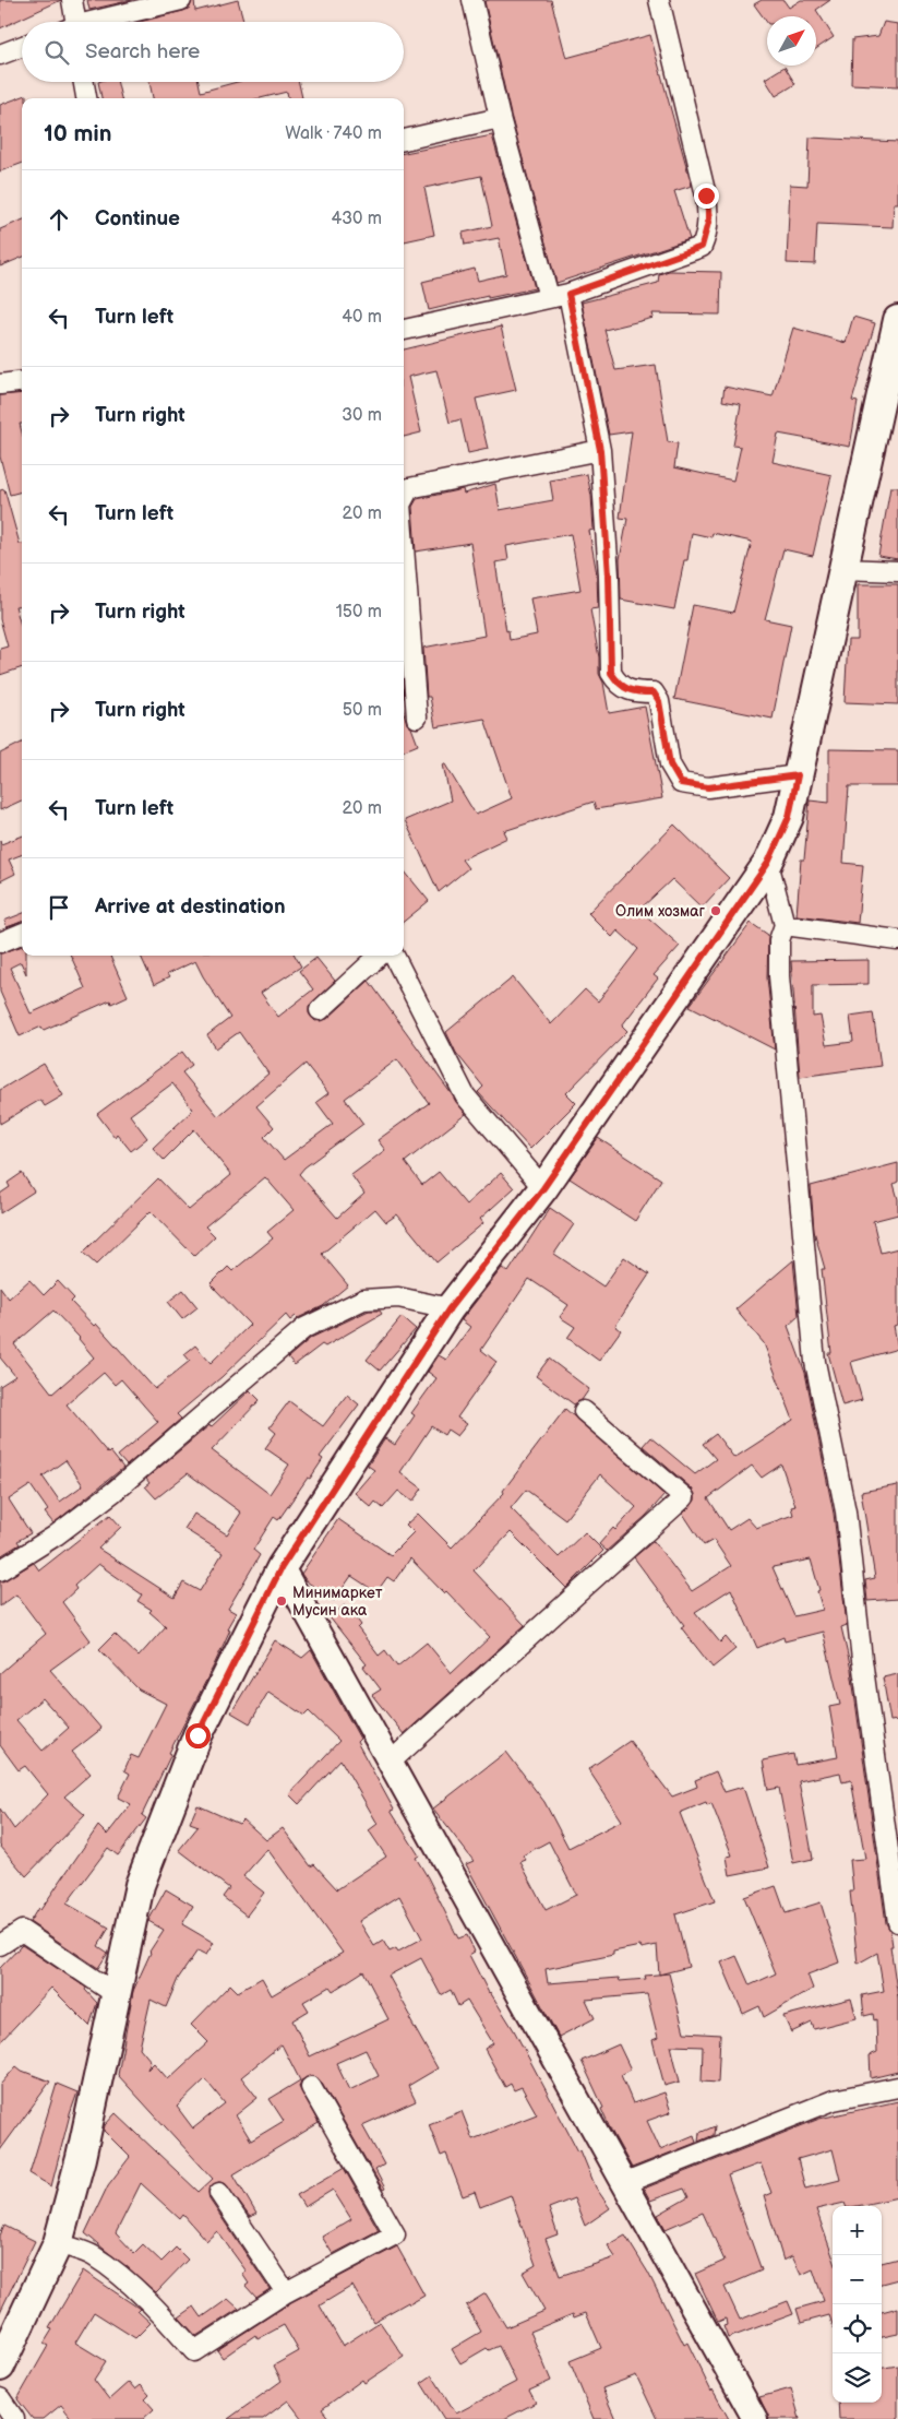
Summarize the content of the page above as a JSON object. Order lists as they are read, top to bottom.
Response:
{
  "places": ["Олим хозмаг", "Минимаркет Мусин ака"],
  "north": "top right",
  "page": {
    "search": "Search here",
    "heading": ["10 min", "Walk · 740 m"],
    "list": [
      ["Continue", "430 m"],
      ["Turn left", "40 m"],
      ["Turn right", "30 m"],
      ["Turn left", "20 m"],
      ["Turn right", "150 m"],
      ["Turn right", "50 m"],
      ["Turn left", "20 m"],
      "Arrive at destination"
    ],
    "map_buttons": ["+", "−"]
  }
}
